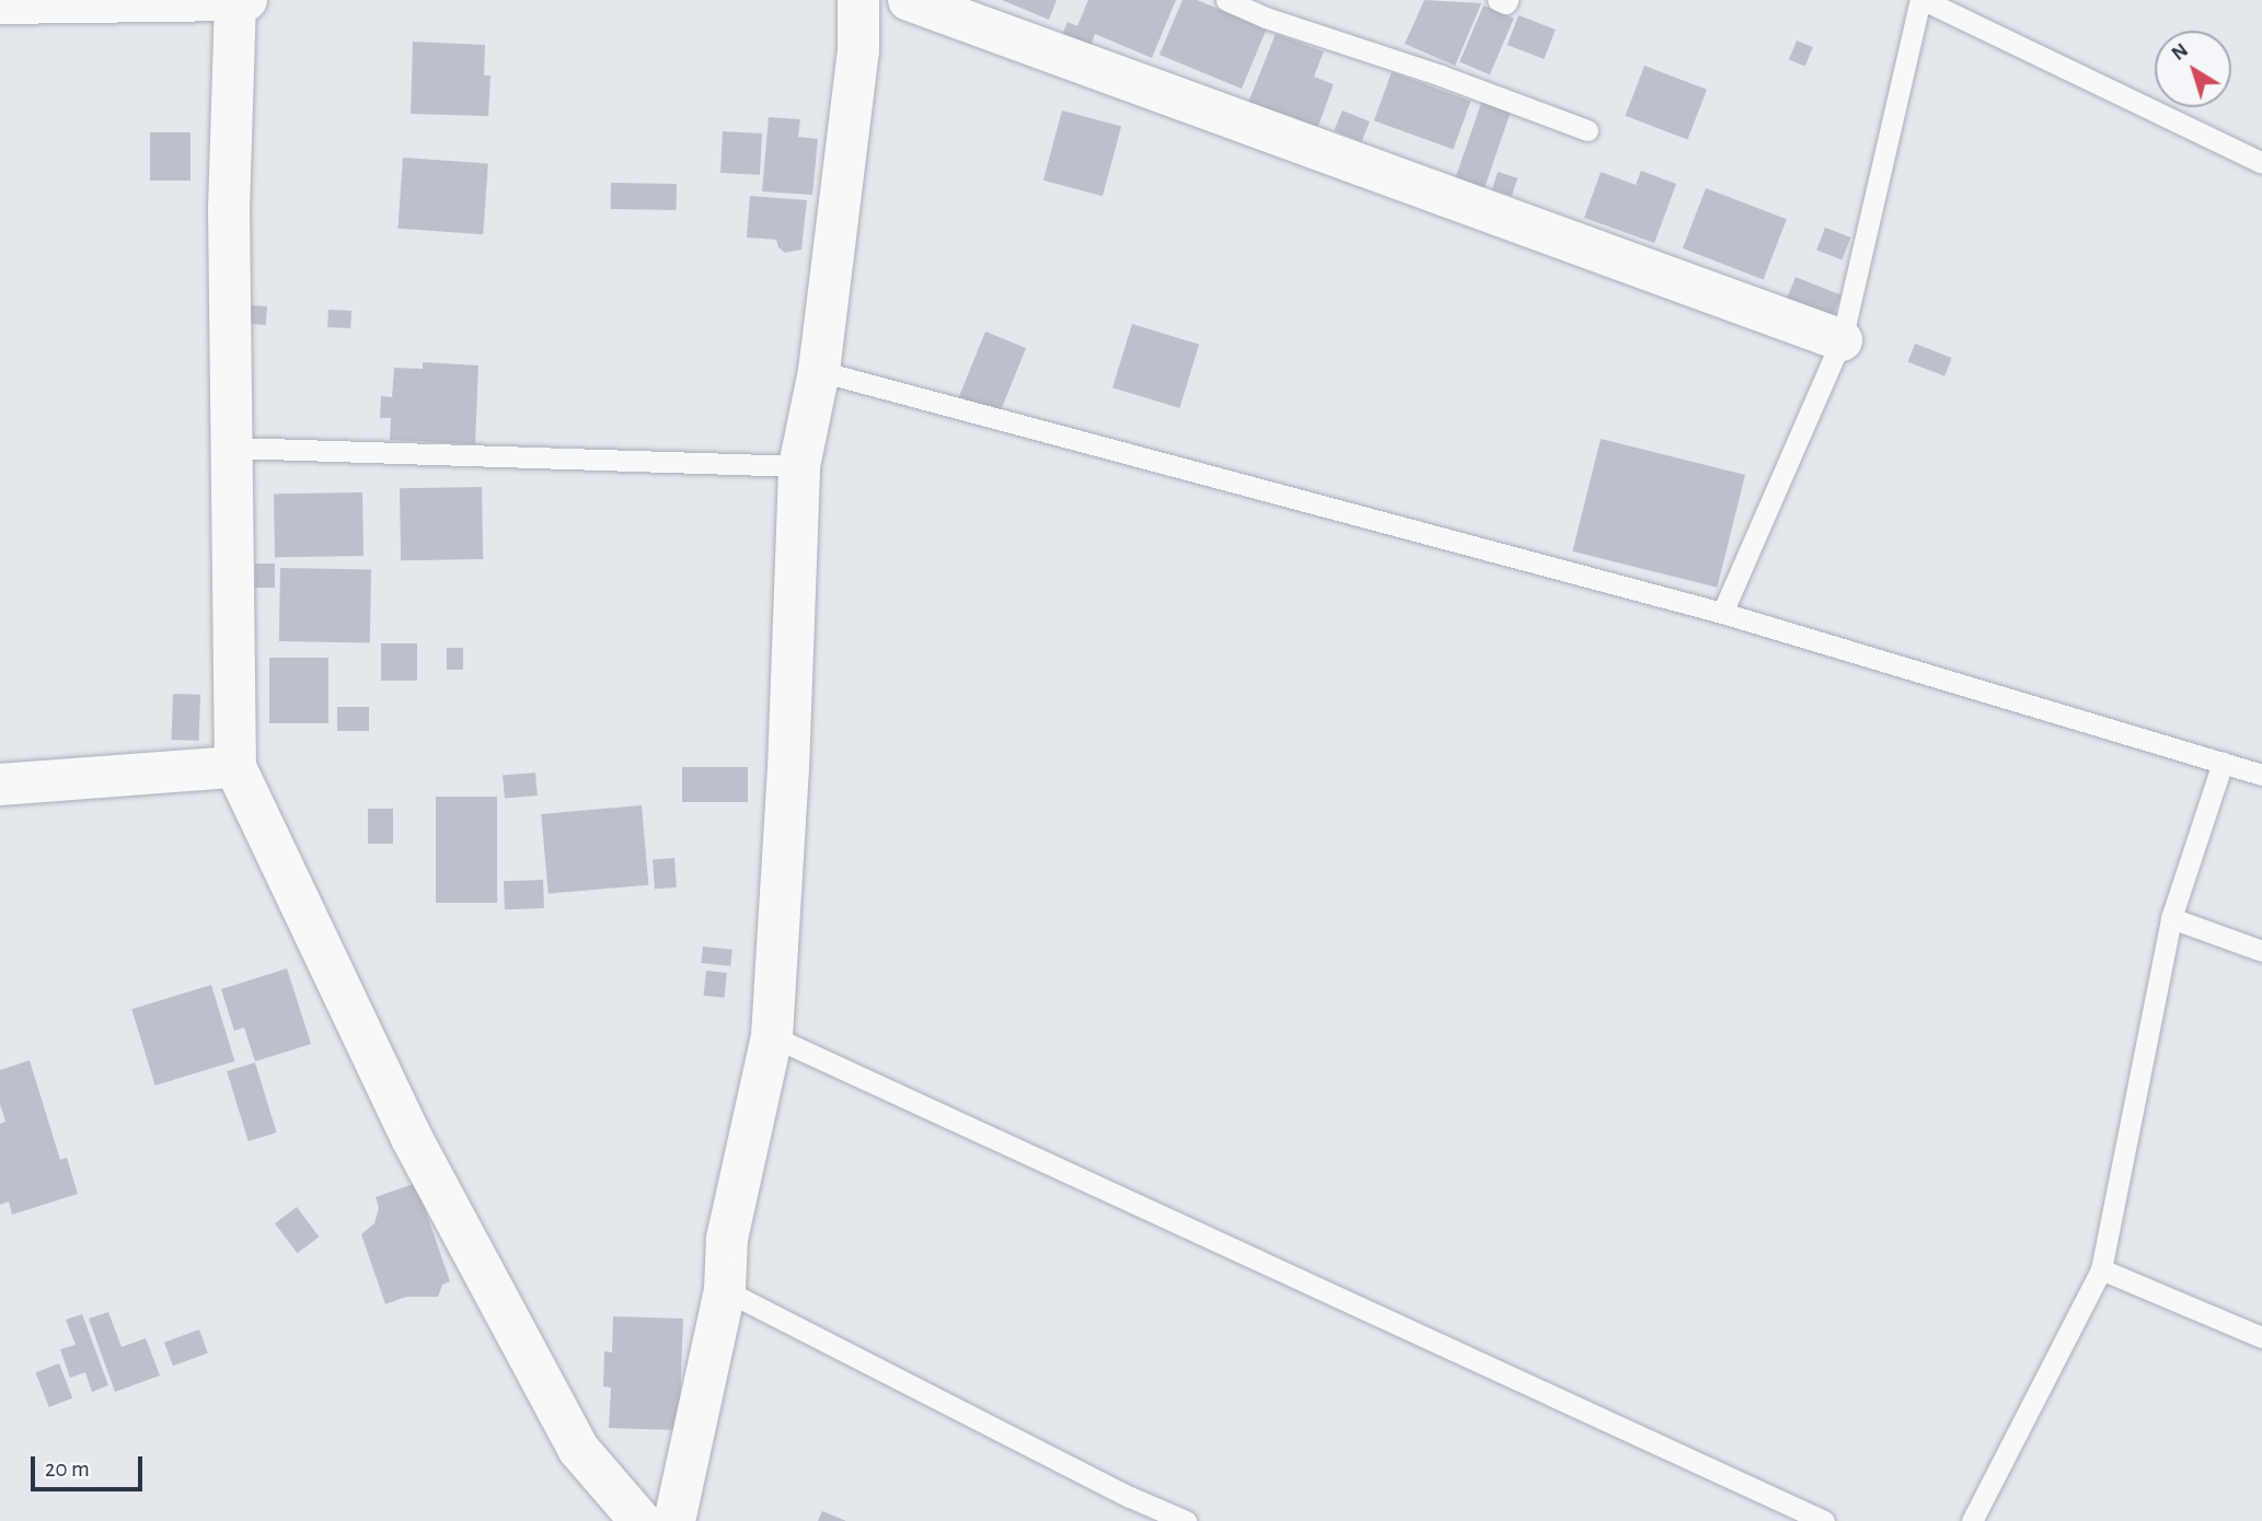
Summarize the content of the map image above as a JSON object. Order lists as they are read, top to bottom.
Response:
{
  "scale_bar": "20 m",
  "north": "top left"
}
